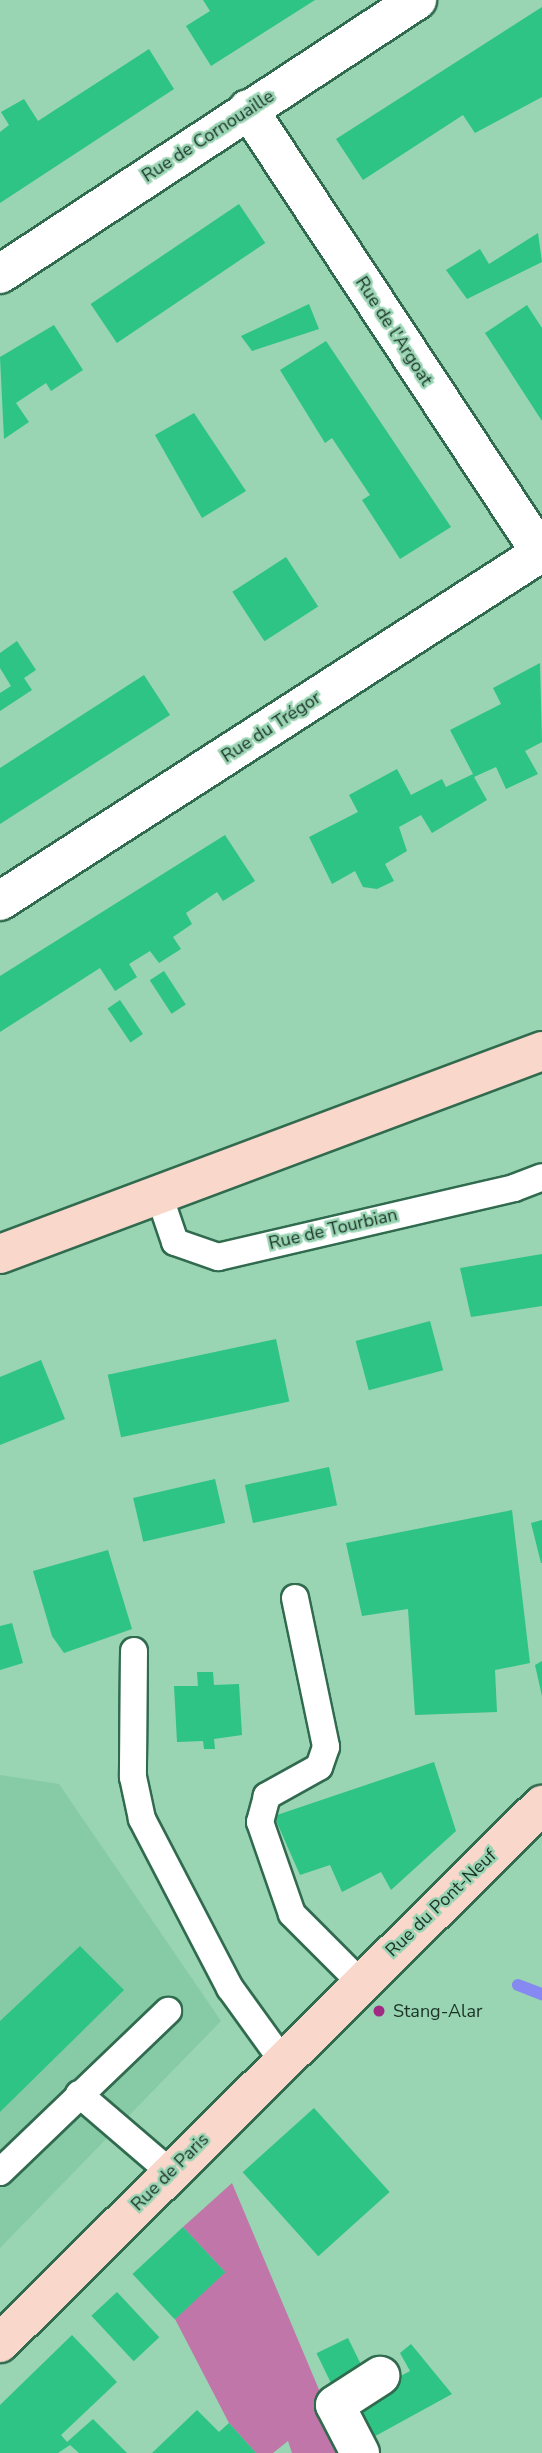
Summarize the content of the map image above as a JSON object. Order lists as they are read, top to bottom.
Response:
{
  "streets": {
    "main road": ["Rue du Pont-Neuf", "Rue de Paris"],
    "street": ["Rue de Cornouaille", "Rue de l'Argoat", "Rue du Trégor"],
    "lane": ["Rue de Tourbian"]
  },
  "crossings": [
    ["Rue de Cornouaille", "Rue de l'Argoat"],
    ["Rue de l'Argoat", "Rue du Trégor"],
    ["Rue du Pont-Neuf", "Rue de Paris"]
  ],
  "places": ["Stang-Alar"]
}
